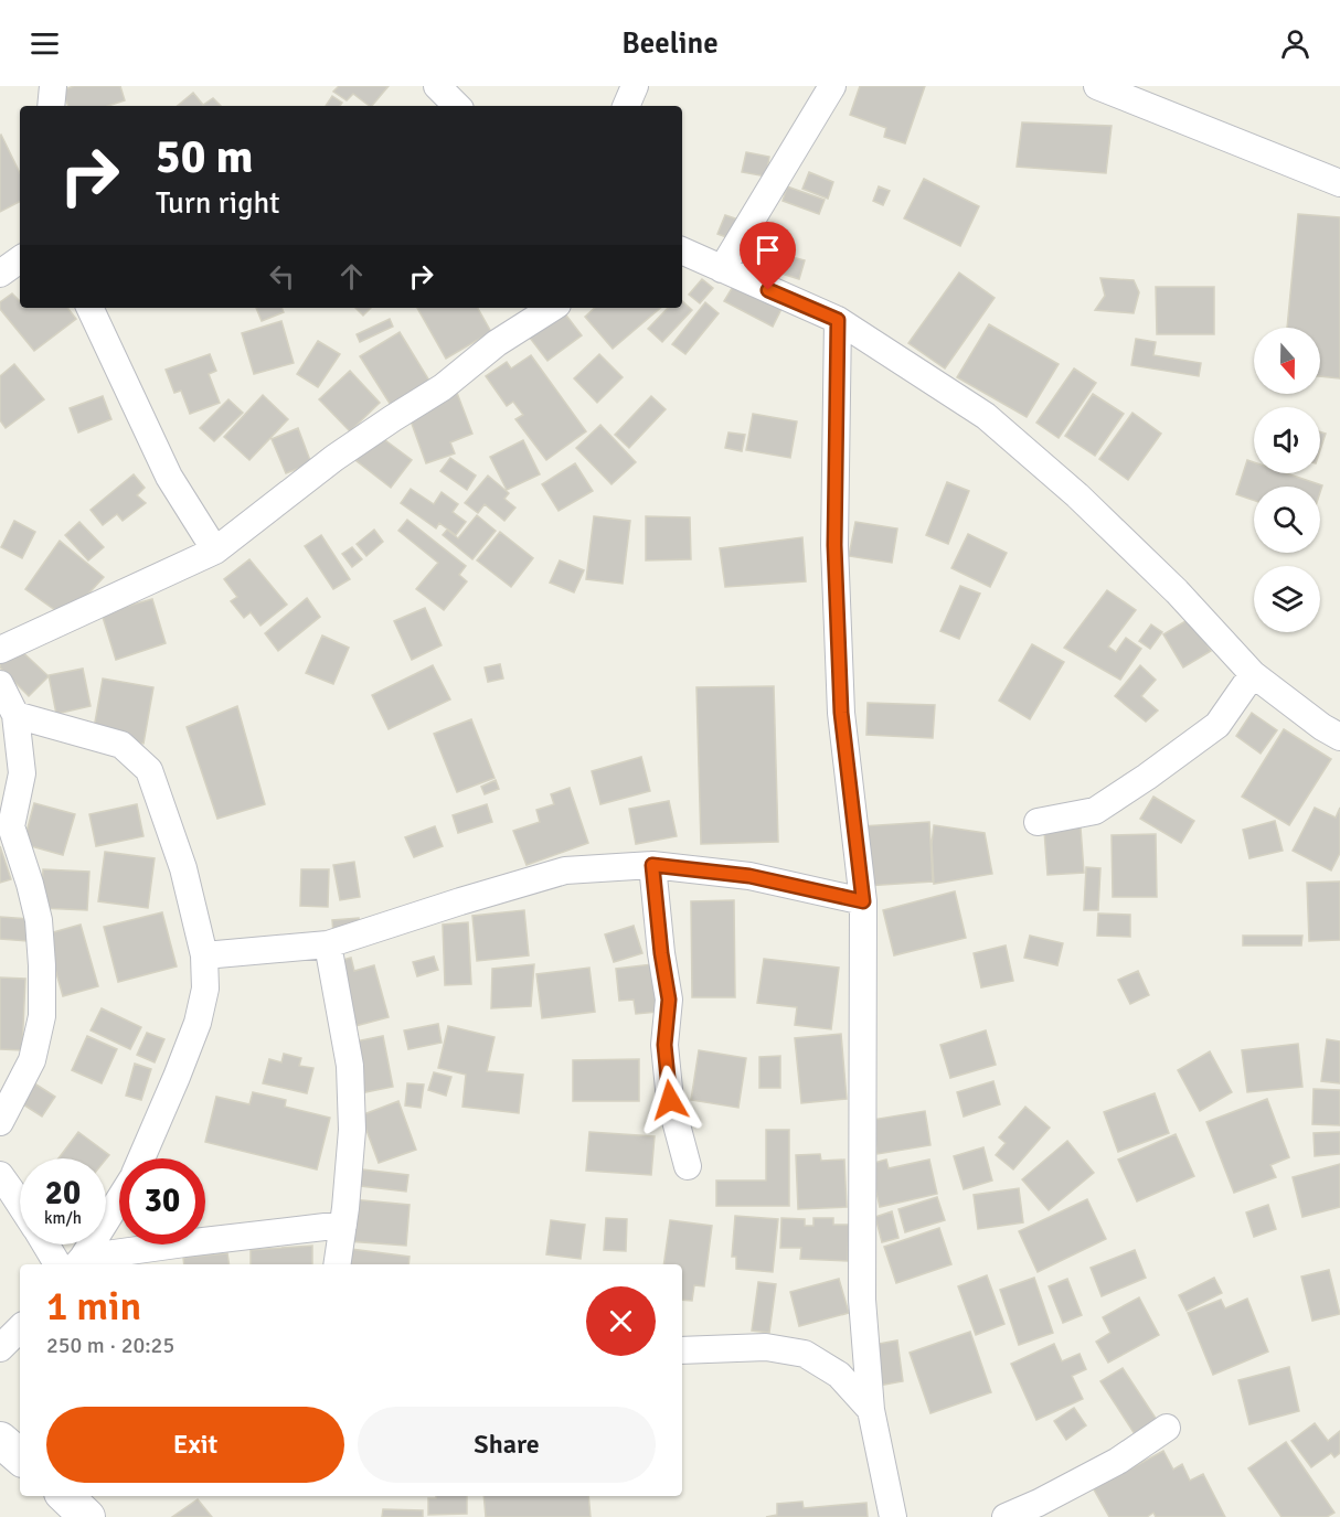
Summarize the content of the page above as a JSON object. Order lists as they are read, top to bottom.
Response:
{
  "north": "bottom",
  "page": {
    "header": "Beeline",
    "turn": ["50 m", "Turn right"],
    "speed": "20 km/h",
    "limit": "30",
    "heading": ["1 min", "250 m · 20:25"],
    "buttons": ["Exit", "Share"]
  }
}
